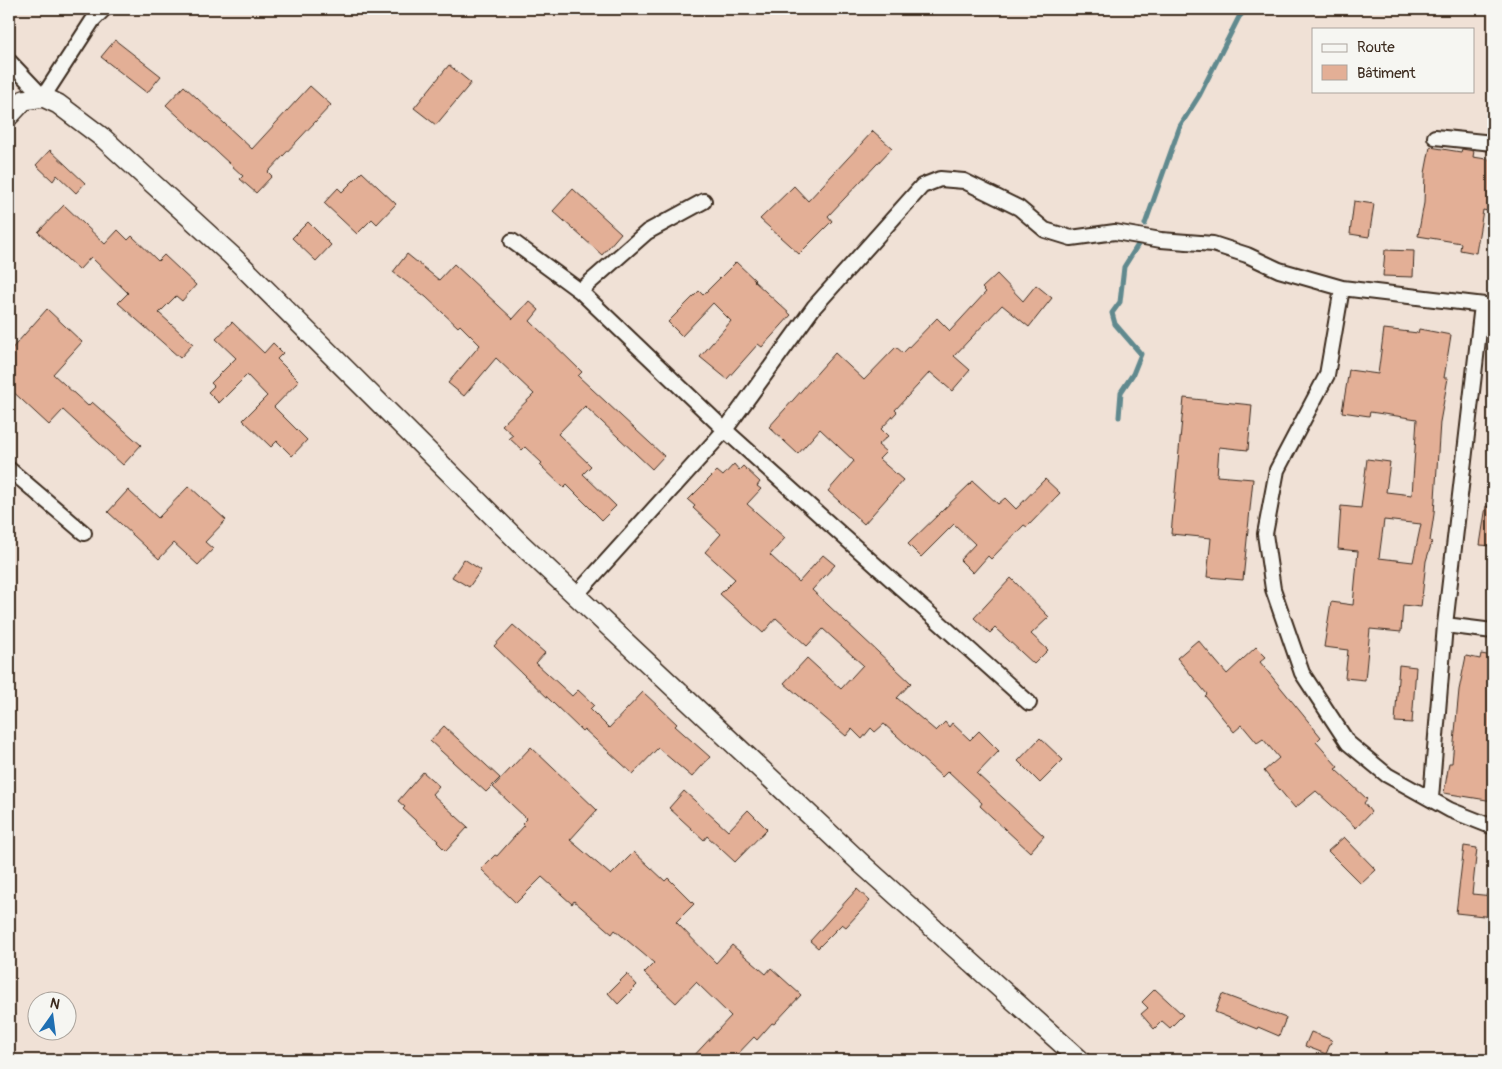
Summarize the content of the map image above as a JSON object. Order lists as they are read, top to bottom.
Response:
{
  "legend": ["Route", "Bâtiment"],
  "north": "top"
}
